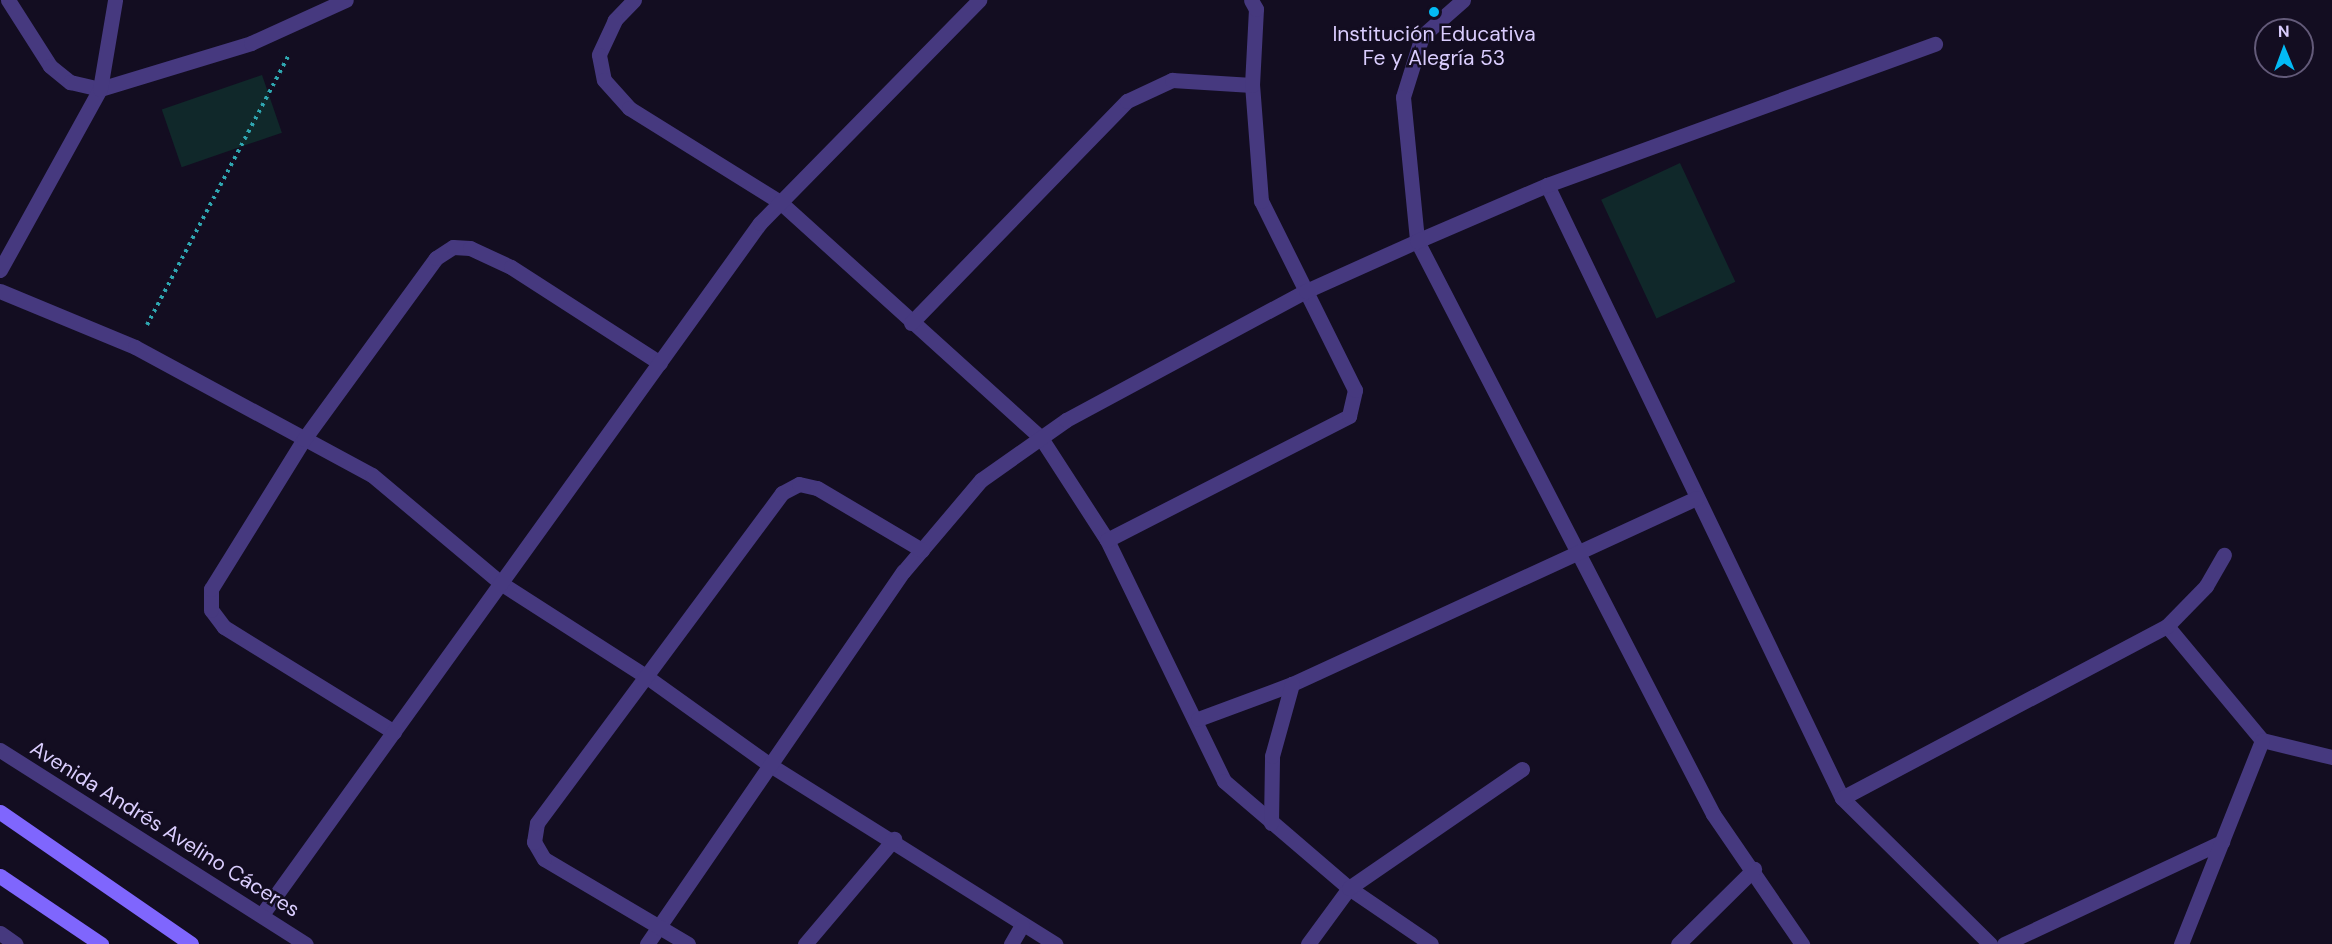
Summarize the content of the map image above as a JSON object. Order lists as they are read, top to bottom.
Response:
{
  "streets": {
    "street": ["Avenida Andrés Avelino Cáceres"]
  },
  "places": ["Institución Educativa Fe y Alegría 53"],
  "north": "top"
}
